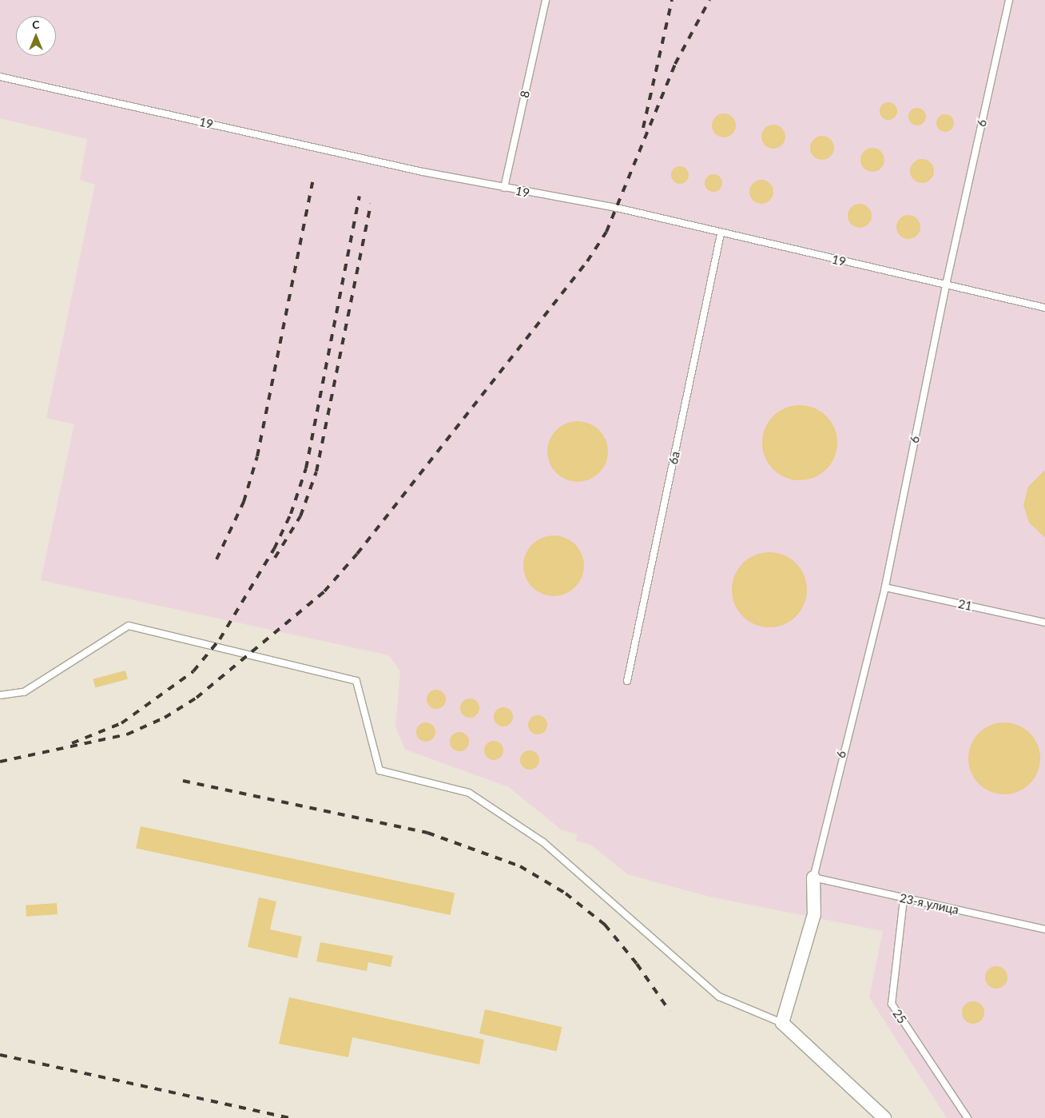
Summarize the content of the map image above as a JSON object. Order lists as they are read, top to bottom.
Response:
{
  "streets": {
    "lane": [
      "8",
      "19",
      "6",
      "6a",
      "21",
      "23-я улица",
      "25"
    ]
  },
  "crossings": [
    ["8", "19"],
    ["19", "6"],
    ["19", "6a"],
    ["6", "21"],
    ["6", "23-я улица"],
    ["23-я улица", "25"]
  ],
  "north": "top"
}
